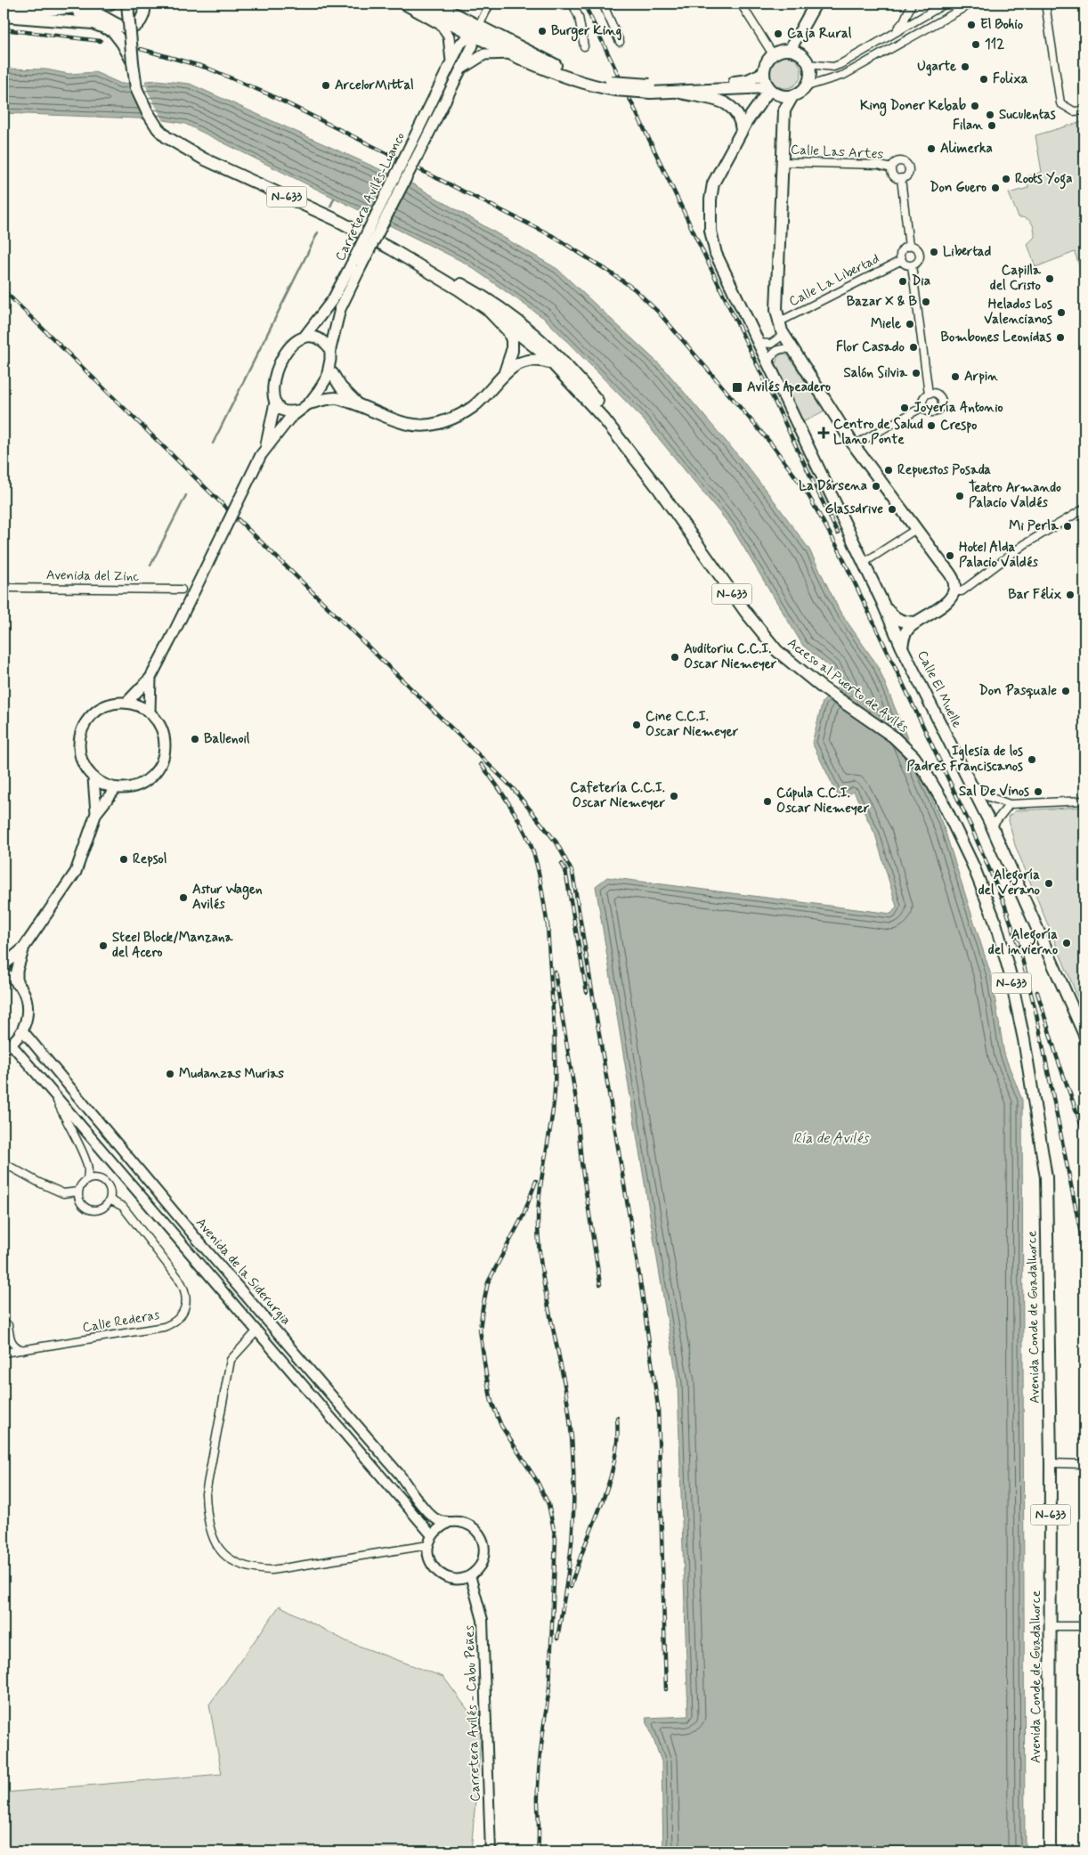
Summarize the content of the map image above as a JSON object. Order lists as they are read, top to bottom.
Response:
{
  "streets": {
    "main road": [
      "N-633",
      "Carretera Avilés-Luanco",
      "Acceso al Puerto de Avilés",
      "Calle El Muelle",
      "Avenida Conde de Guadalhorce"
    ],
    "street": [
      "Calle Las Artes",
      "Calle La Libertad",
      "Avenida del Zinc",
      "Avenida de la Siderurgia",
      "Calle Rederas",
      "Carretera Avilés - Cabu Peñes"
    ]
  },
  "crossings": [
    ["Acceso al Puerto de Avilés", "Avenida Conde de Guadalhorce"],
    ["Avenida de la Siderurgia", "Carretera Avilés - Cabu Peñes"]
  ],
  "water": ["Ría de Avilés"],
  "places": {
    "other": [
      "El Bohio",
      "Burger King",
      "Caja Rural",
      "112",
      "Ugarte",
      "Folixa",
      "ArcelorMittal",
      "King Doner Kebab",
      "Suculentas",
      "Filan",
      "Alimerka",
      "Roots Yoga",
      "Don Guero",
      "Libertad",
      "Capilla del Cristo",
      "Dia",
      "Bazar X & B",
      "Helados Los Valencianos",
      "Miele",
      "Bombones Leonidas",
      "Flor Casado",
      "Salón Silvia",
      "Arpin",
      "Joyería Antonio",
      "Crespo",
      "Repuestos Posada",
      "La Dársena",
      "Teatro Armando Palacio Valdés",
      "Glassdrive",
      "Mi Perla",
      "Hotel Alda Palacio Valdés",
      "Bar Félix",
      "Auditoriu C.C.I. Oscar Niemeyer",
      "Don Pasquale",
      "Cine C.C.I. Oscar Niemeyer",
      "Ballenoil",
      "Iglesia de los Padres Franciscanos",
      "Sal De Vinos",
      "Cafetería C.C.I. Oscar Niemeyer",
      "Cúpula C.C.I. Oscar Niemeyer",
      "Repsol",
      "Alegoría del Verano",
      "Astur Wagen Avilés",
      "Alegoría del invierno",
      "Steel Block/Manzana del Acero",
      "Mudanzas Murias"
    ],
    "transit": ["Avilés Apeadero"],
    "health": ["Centro de Salud Llano Ponte"]
  }
}
